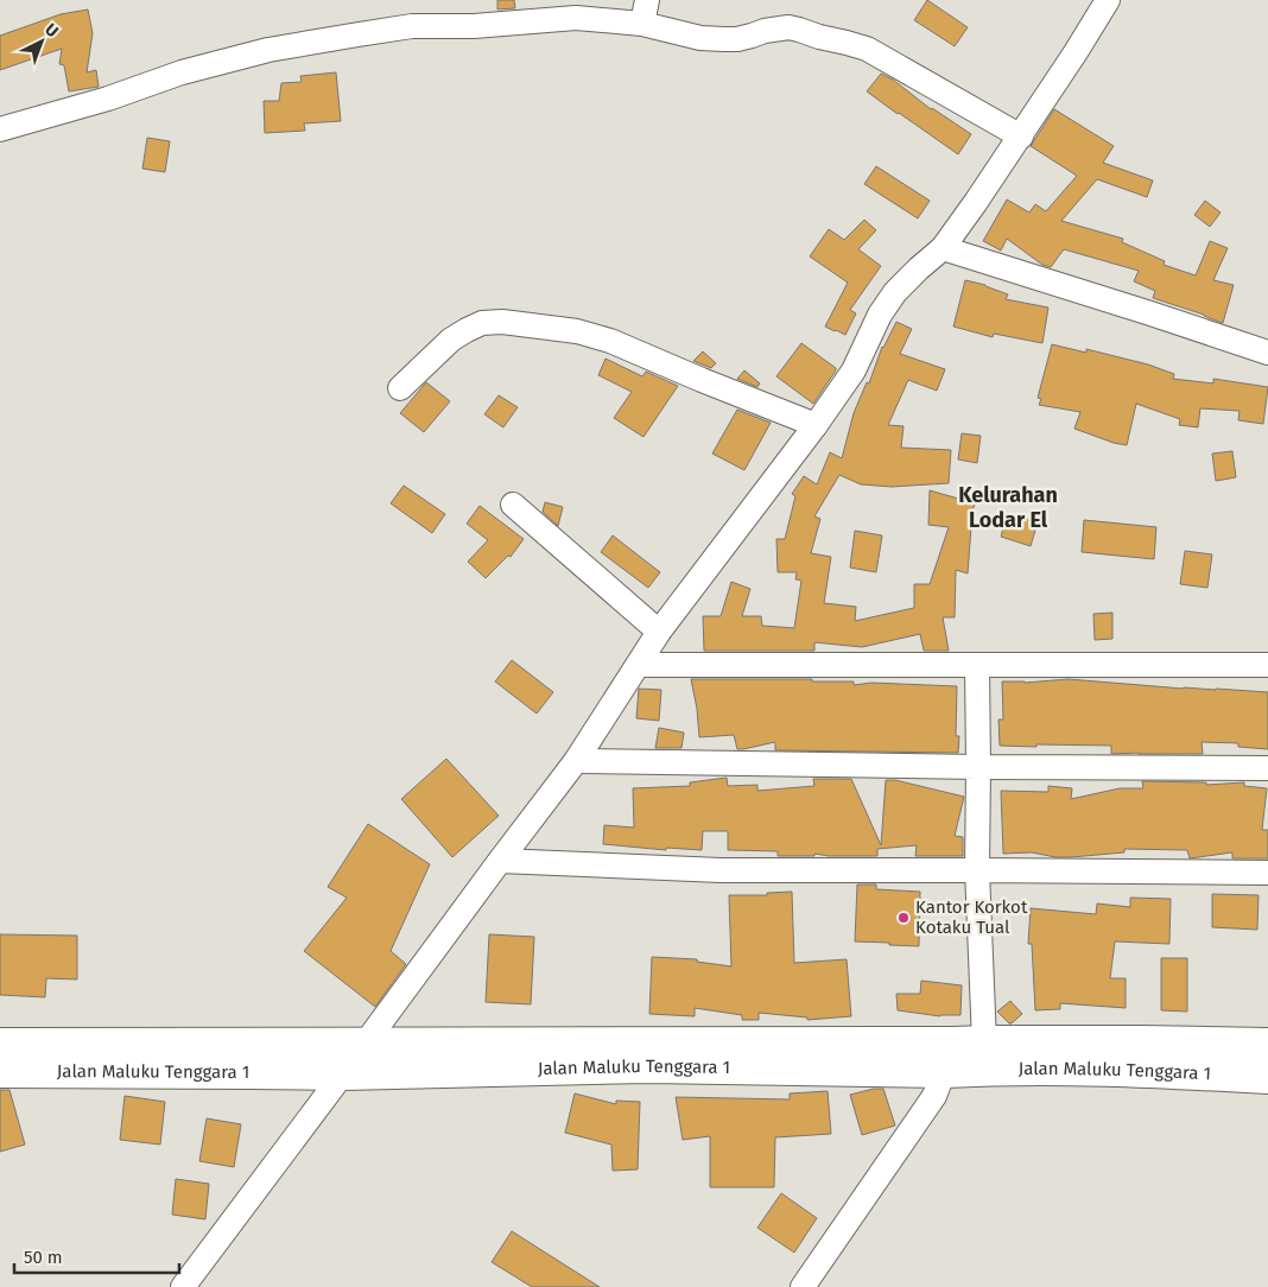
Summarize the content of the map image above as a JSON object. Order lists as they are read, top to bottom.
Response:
{
  "streets": {
    "main road": ["Jalan Maluku Tenggara 1"]
  },
  "districts": ["Kelurahan Lodar El"],
  "places": ["Kantor Korkot Kotaku Tual"],
  "scale_bar": "50 m",
  "north": "top right"
}
